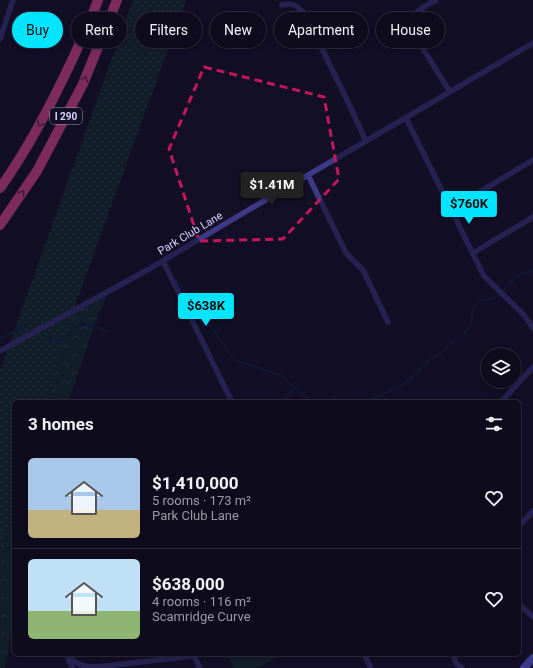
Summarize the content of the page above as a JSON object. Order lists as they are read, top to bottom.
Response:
{
  "streets": {
    "highway": ["I 290"],
    "street": ["Park Club Lane"]
  },
  "page": {
    "chip": [
      "Buy",
      "Rent",
      "Filters",
      "New",
      "Apartment",
      "House"
    ],
    "price": ["$1.41M", "$760K", "$638K"],
    "heading": "3 homes",
    "list": [
      {
        "name": "$1,410,000",
        "note": "5 rooms · 173 m² · Park Club Lane"
      },
      {
        "name": "$638,000",
        "note": "4 rooms · 116 m² · Scamridge Curve"
      }
    ]
  }
}
